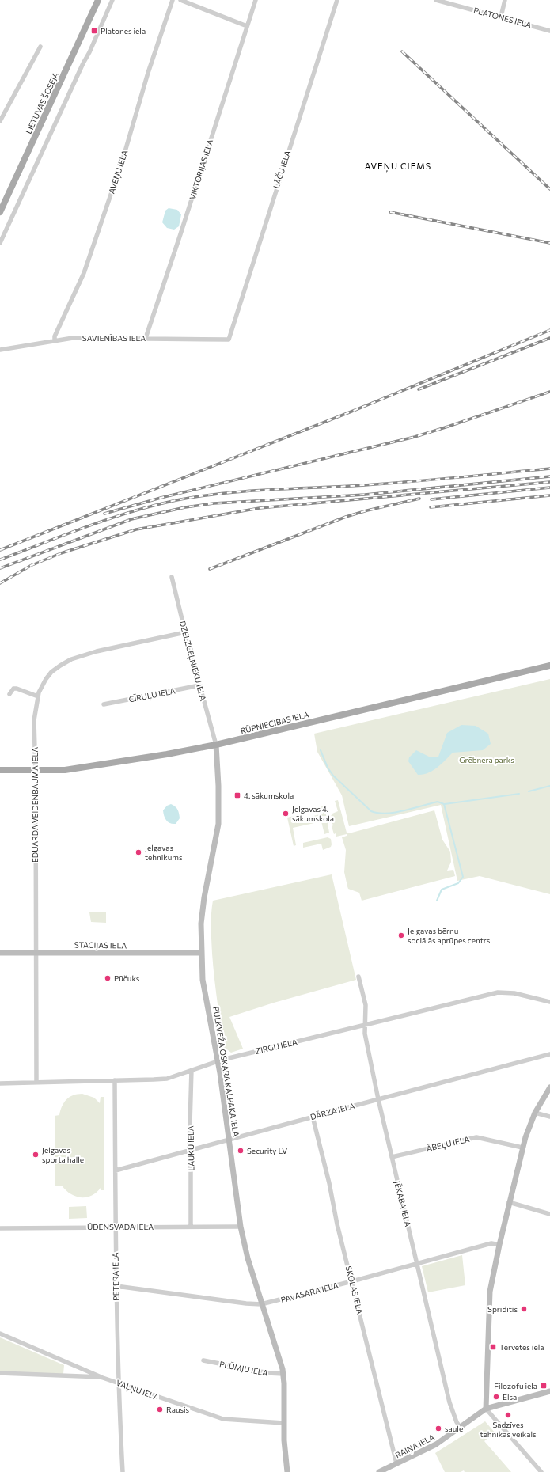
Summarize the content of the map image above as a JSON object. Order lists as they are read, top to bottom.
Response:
{
  "streets": {
    "main road": ["LIETUVAS ŠOSEJA", "RŪPNIECĪBAS IELA"],
    "street": [
      "PLATONES IELA",
      "VIKTORIJAS IELA",
      "LĀČU IELA",
      "AVEŅU IELA",
      "SAVIENĪBAS IELA",
      "DZELZCEĻNIEKU IELA",
      "CĪRUĻU IELA",
      "EDUARDA VEIDENBAUMA IELA",
      "STACIJAS IELA",
      "ZIRGU IELA",
      "PULKVEŽA OSKARA KALPAKA IELA",
      "DĀRZA IELA",
      "ĀBEĻU IELA",
      "LAUKU IELA",
      "JĒKABA IELA",
      "ŪDENSVADA IELA",
      "PĒTERA IELA",
      "SKOLAS IELA",
      "PAVASARA IELA",
      "PLŪMJU IELA",
      "VAĻŅU IELA",
      "RAIŅA IELA"
    ]
  },
  "crossings": [
    ["VIKTORIJAS IELA", "SAVIENĪBAS IELA"],
    ["LĀČU IELA", "SAVIENĪBAS IELA"],
    ["AVEŅU IELA", "SAVIENĪBAS IELA"],
    ["DZELZCEĻNIEKU IELA", "CĪRUĻU IELA"],
    ["DZELZCEĻNIEKU IELA", "RŪPNIECĪBAS IELA"],
    ["DZELZCEĻNIEKU IELA", "EDUARDA VEIDENBAUMA IELA"],
    ["DZELZCEĻNIEKU IELA", "PULKVEŽA OSKARA KALPAKA IELA"],
    ["RŪPNIECĪBAS IELA", "EDUARDA VEIDENBAUMA IELA"],
    ["RŪPNIECĪBAS IELA", "PULKVEŽA OSKARA KALPAKA IELA"],
    ["EDUARDA VEIDENBAUMA IELA", "STACIJAS IELA"],
    ["EDUARDA VEIDENBAUMA IELA", "ZIRGU IELA"],
    ["STACIJAS IELA", "PULKVEŽA OSKARA KALPAKA IELA"],
    ["ZIRGU IELA", "PULKVEŽA OSKARA KALPAKA IELA"],
    ["ZIRGU IELA", "LAUKU IELA"],
    ["ZIRGU IELA", "JĒKABA IELA"],
    ["ZIRGU IELA", "PĒTERA IELA"],
    ["PULKVEŽA OSKARA KALPAKA IELA", "DĀRZA IELA"],
    ["PULKVEŽA OSKARA KALPAKA IELA", "ŪDENSVADA IELA"],
    ["PULKVEŽA OSKARA KALPAKA IELA", "PAVASARA IELA"],
    ["PULKVEŽA OSKARA KALPAKA IELA", "PLŪMJU IELA"],
    ["PULKVEŽA OSKARA KALPAKA IELA", "VAĻŅU IELA"],
    ["DĀRZA IELA", "LAUKU IELA"],
    ["DĀRZA IELA", "JĒKABA IELA"],
    ["DĀRZA IELA", "PĒTERA IELA"],
    ["DĀRZA IELA", "SKOLAS IELA"],
    ["ĀBEĻU IELA", "JĒKABA IELA"],
    ["LAUKU IELA", "ŪDENSVADA IELA"],
    ["JĒKABA IELA", "PAVASARA IELA"],
    ["JĒKABA IELA", "RAIŅA IELA"],
    ["ŪDENSVADA IELA", "PĒTERA IELA"],
    ["PĒTERA IELA", "PAVASARA IELA"],
    ["PĒTERA IELA", "VAĻŅU IELA"],
    ["SKOLAS IELA", "PAVASARA IELA"],
    ["SKOLAS IELA", "RAIŅA IELA"]
  ],
  "districts": ["AVEŅU CIEMS"],
  "parks": ["Grēbnera parks"],
  "places": {
    "transit": [
      "Platones iela",
      "4. sākumskola",
      "Tērvetes iela",
      "Filozofu iela"
    ],
    "other": [
      "Jelgavas 4. sākumskola",
      "Jelgavas tehnikums",
      "Jelgavas bērnu sociālās aprūpes centrs",
      "Pūčuks",
      "Security LV",
      "Jelgavas sporta halle",
      "Sprīdītis",
      "Elsa",
      "Rausis",
      "Sadzīves tehnikas veikals",
      "saule"
    ]
  }
}
